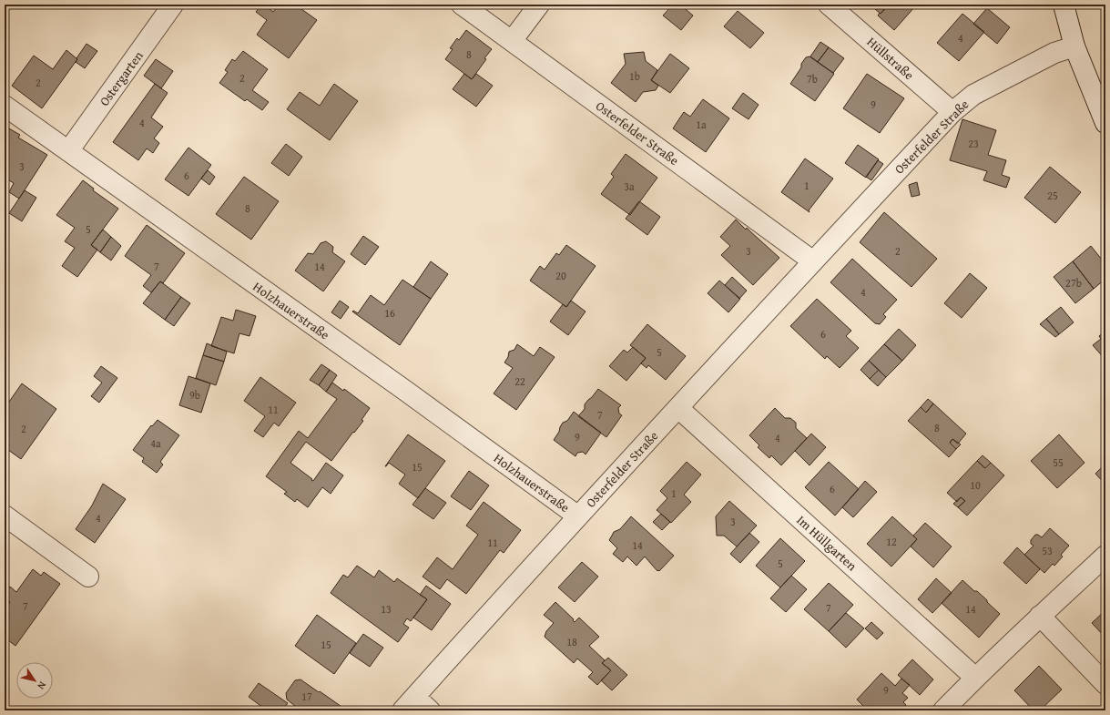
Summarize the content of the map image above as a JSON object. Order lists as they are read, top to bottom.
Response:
{
  "streets": {
    "street": [
      "Hüllstraße",
      "Ostergarten",
      "Osterfelder Straße",
      "Holzhauerstraße",
      "Im Hüllgarten"
    ]
  },
  "crossings": [
    ["Hüllstraße", "Osterfelder Straße"],
    ["Ostergarten", "Holzhauerstraße"],
    ["Osterfelder Straße", "Holzhauerstraße"],
    ["Osterfelder Straße", "Im Hüllgarten"]
  ],
  "house_numbers": [
    "4",
    "8",
    "1b",
    "2",
    "7b",
    "2",
    "9",
    "4",
    "1a",
    "23",
    "3",
    "6",
    "1",
    "3a",
    "25",
    "8",
    "5",
    "3",
    "2",
    "7",
    "14",
    "20",
    "27b",
    "4",
    "16",
    "6",
    "5",
    "22",
    "9b",
    "11",
    "7",
    "8",
    "2",
    "9",
    "4",
    "4a",
    "55",
    "15",
    "10",
    "6",
    "1",
    "4",
    "3",
    "12",
    "11",
    "14",
    "53",
    "5",
    "7",
    "7",
    "13",
    "14",
    "18",
    "15",
    "9",
    "17"
  ],
  "north": "bottom right"
}
